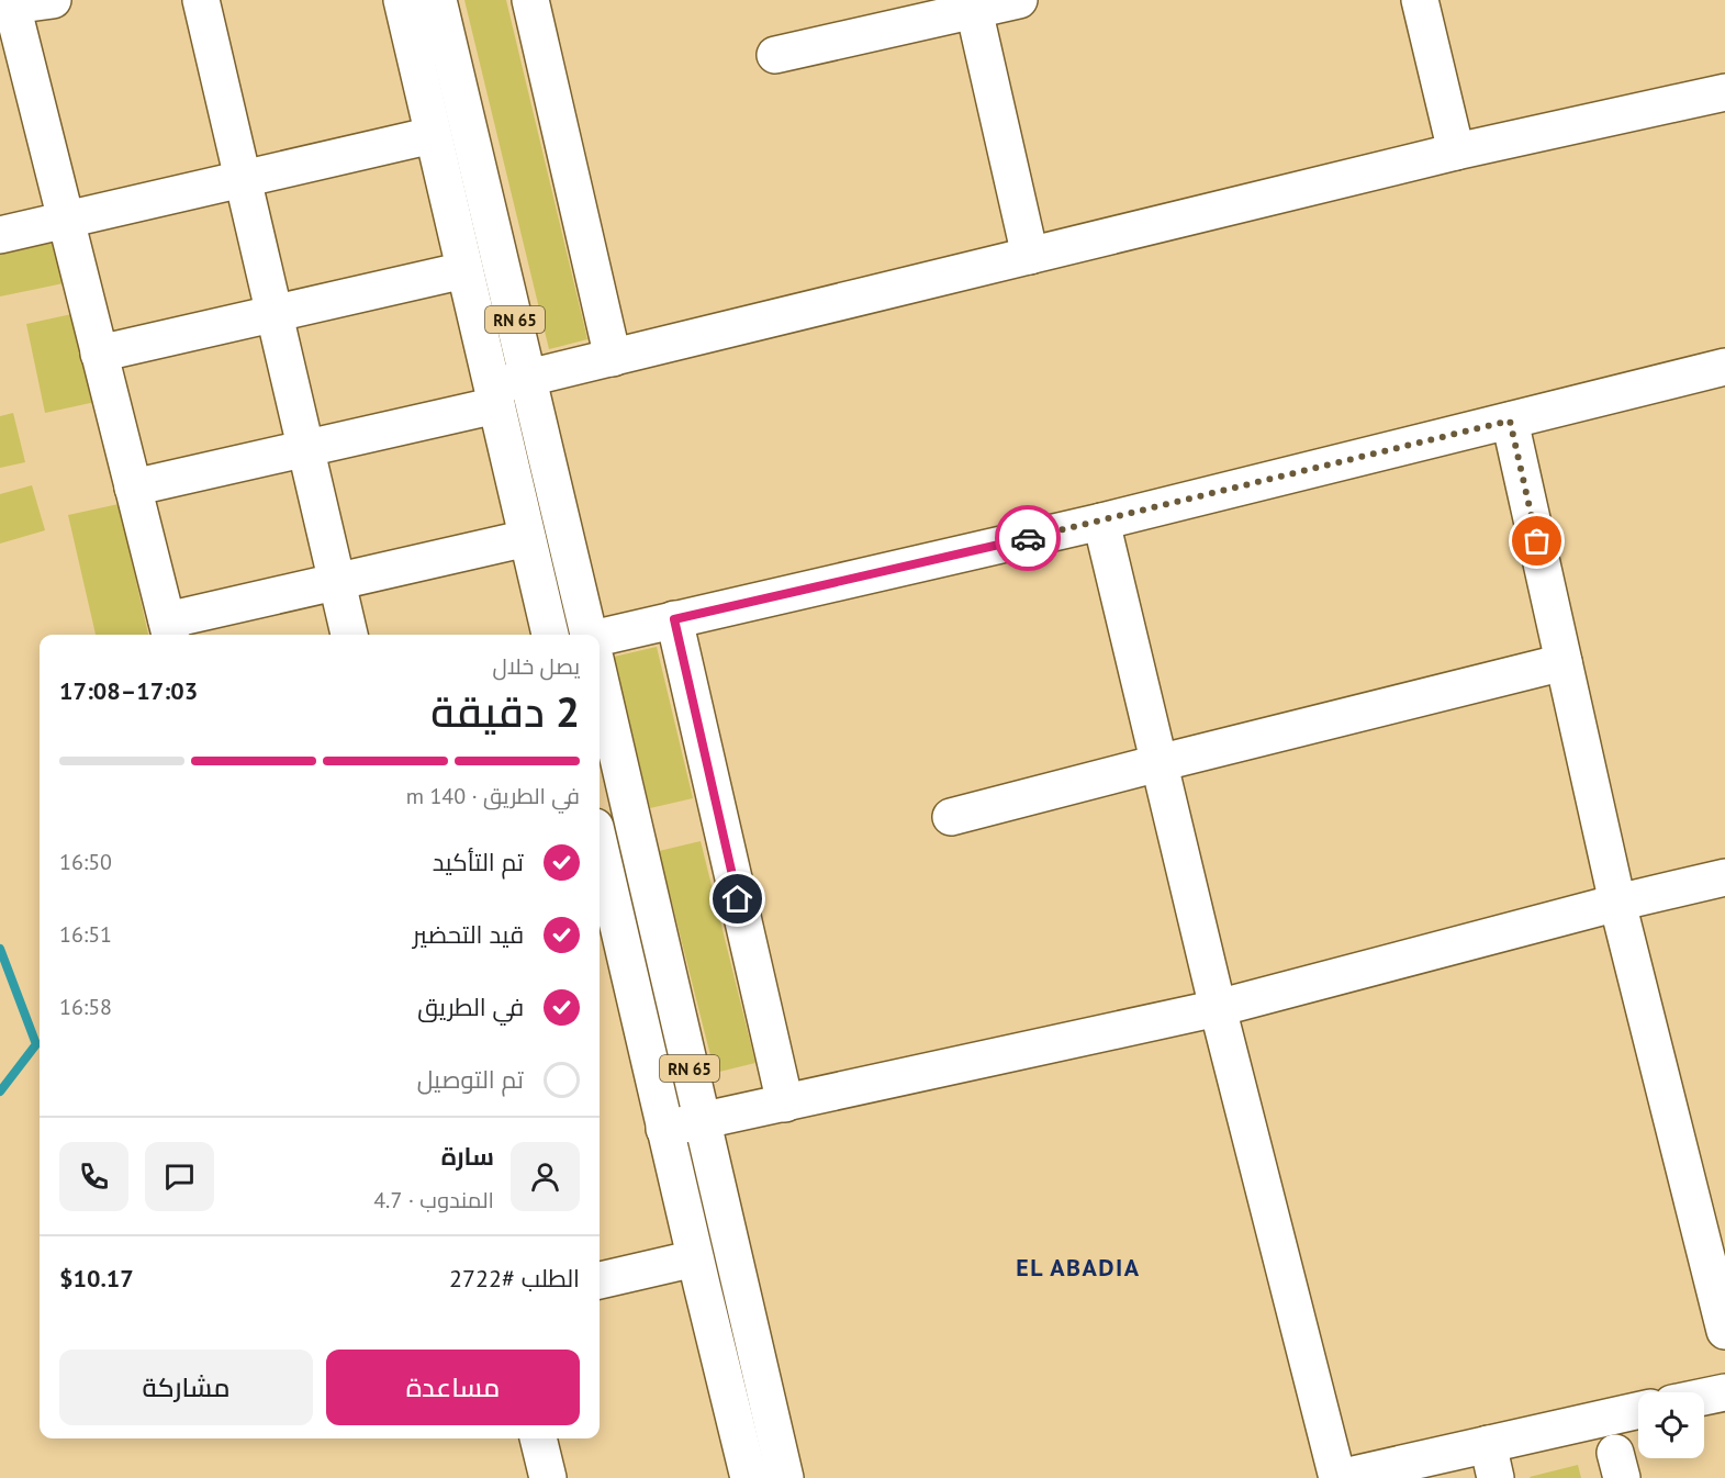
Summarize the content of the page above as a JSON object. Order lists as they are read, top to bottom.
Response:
{
  "streets": {
    "street": ["RN 65"]
  },
  "districts": ["EL ABADIA"],
  "page": {
    "heading": ["2 دقيقة", "يصل خلال", "17:03–17:08"],
    "panel": [
      "سارة",
      "المندوب · 4.7",
      "الطلب #2722",
      "$10.17"
    ],
    "bar": "في الطريق · 140 m",
    "list": [
      ["تم التأكيد", "16:50"],
      ["قيد التحضير", "16:51"],
      ["في الطريق", "16:58"],
      "تم التوصيل"
    ],
    "buttons": ["مساعدة", "مشاركة"]
  }
}
